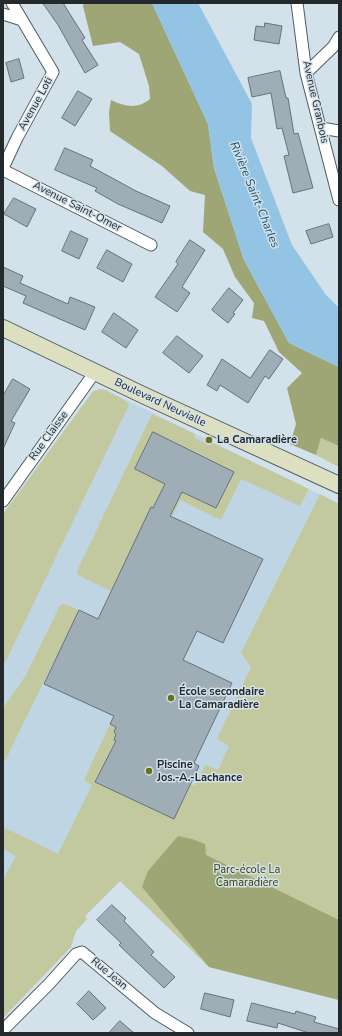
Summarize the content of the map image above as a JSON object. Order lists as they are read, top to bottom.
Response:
{
  "streets": {
    "main road": ["Boulevard Neuvialle"],
    "street": [
      "Avenue Granbois",
      "Avenue Loti",
      "Avenue Saint-Omer",
      "Rue Claisse",
      "Rue Jean"
    ]
  },
  "crossings": [
    ["Avenue Loti", "Avenue Saint-Omer"],
    ["Boulevard Neuvialle", "Rue Claisse"]
  ],
  "water": ["Rivière Saint-Charles"],
  "parks": ["Parc-école La Camaradière"],
  "places": ["La Camaradière", "École secondaire La Camaradière", "Piscine Jos.-A.-Lachance"]
}
